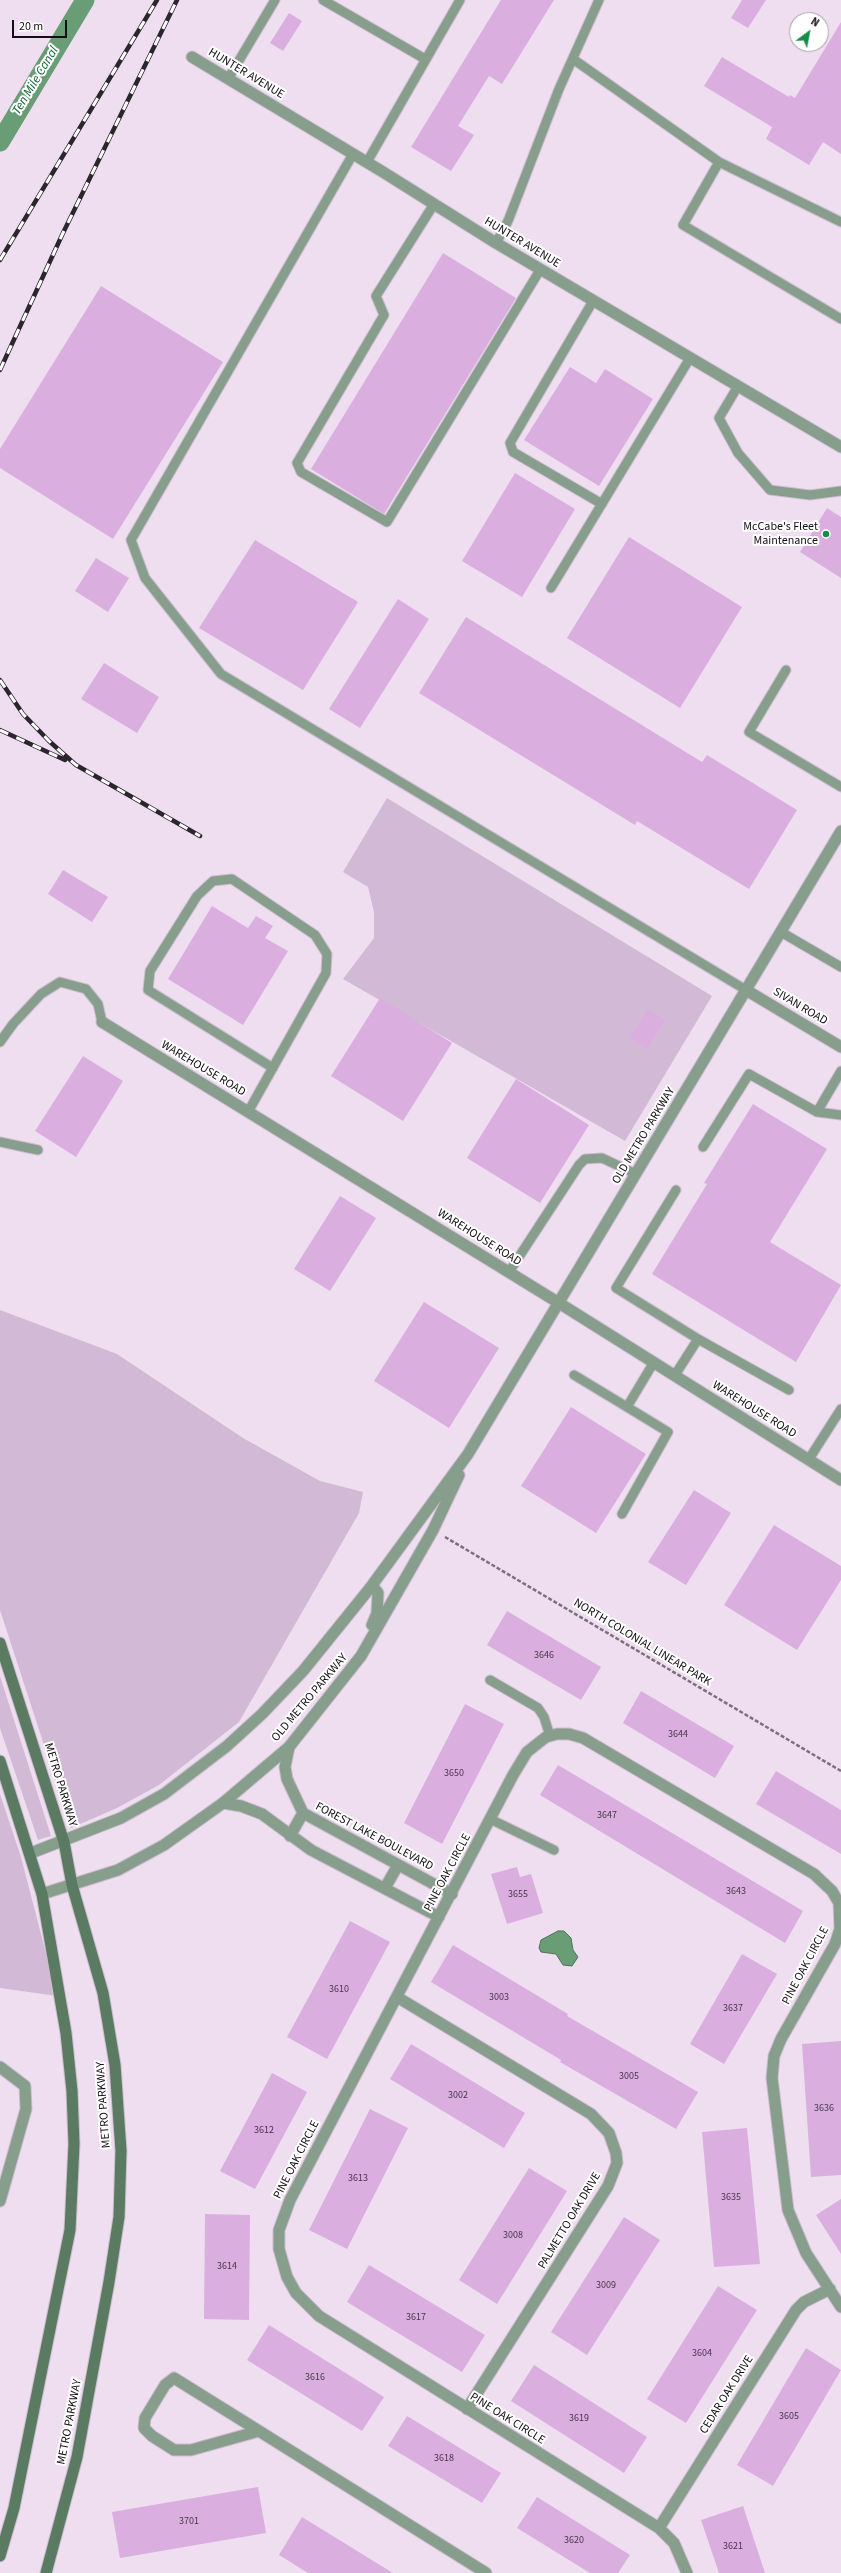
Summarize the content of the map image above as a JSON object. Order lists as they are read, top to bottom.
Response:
{
  "streets": {
    "main road": ["METRO PARKWAY"],
    "street": [
      "HUNTER AVENUE",
      "SIVAN ROAD",
      "WAREHOUSE ROAD",
      "OLD METRO PARKWAY",
      "FOREST LAKE BOULEVARD",
      "PINE OAK CIRCLE",
      "PALMETTO OAK DRIVE",
      "CEDAR OAK DRIVE"
    ],
    "path": ["NORTH COLONIAL LINEAR PARK"]
  },
  "crossings": [
    ["SIVAN ROAD", "OLD METRO PARKWAY"],
    ["WAREHOUSE ROAD", "OLD METRO PARKWAY"],
    ["OLD METRO PARKWAY", "NORTH COLONIAL LINEAR PARK"],
    ["OLD METRO PARKWAY", "METRO PARKWAY"],
    ["OLD METRO PARKWAY", "FOREST LAKE BOULEVARD"],
    ["FOREST LAKE BOULEVARD", "PINE OAK CIRCLE"],
    ["PINE OAK CIRCLE", "PALMETTO OAK DRIVE"],
    ["PINE OAK CIRCLE", "CEDAR OAK DRIVE"]
  ],
  "water": ["Ten Mile Canal"],
  "places": ["McCabe's Fleet Maintenance"],
  "house_numbers": [
    "3646",
    "3644",
    "3650",
    "3647",
    "3643",
    "3655",
    "3610",
    "3003",
    "3637",
    "3005",
    "3002",
    "3636",
    "3612",
    "3613",
    "3635",
    "3008",
    "3614",
    "3009",
    "3617",
    "3604",
    "3616",
    "3605",
    "3619",
    "3618",
    "3701",
    "3620",
    "3621"
  ],
  "scale_bar": "20 m",
  "north": "top right"
}
